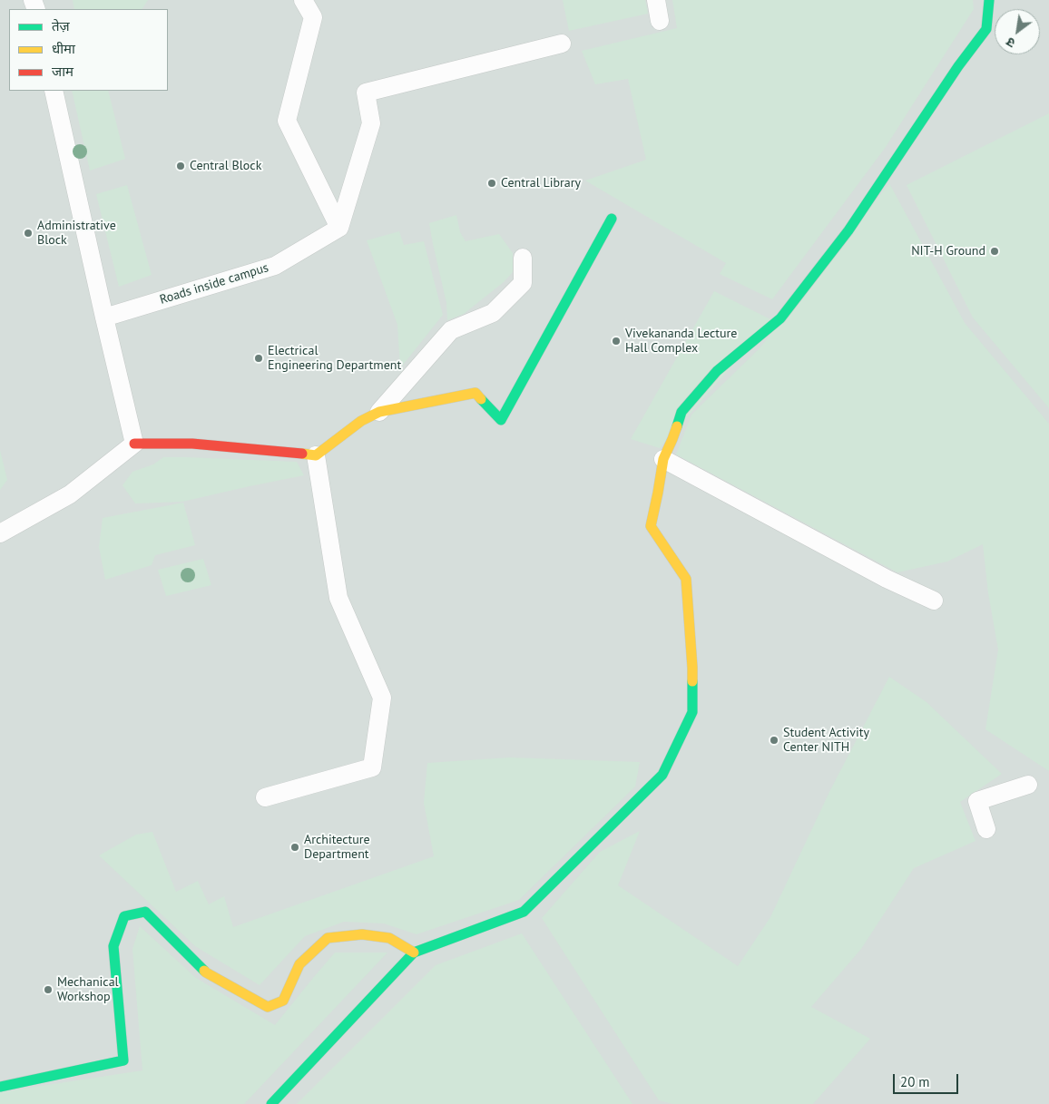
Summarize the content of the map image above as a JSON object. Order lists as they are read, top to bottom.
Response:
{
  "streets": {
    "street": ["Roads inside campus"]
  },
  "places": [
    "Central Block",
    "Central Library",
    "Administrative Block",
    "NIT-H Ground",
    "Vivekananda Lecture Hall Complex",
    "Electrical Engineering Department",
    "Student Activity Center NITH",
    "Architecture Department",
    "Mechanical Workshop"
  ],
  "legend": ["तेज़", "धीमा", "जाम"],
  "scale_bar": "20 m",
  "north": "bottom left"
}
